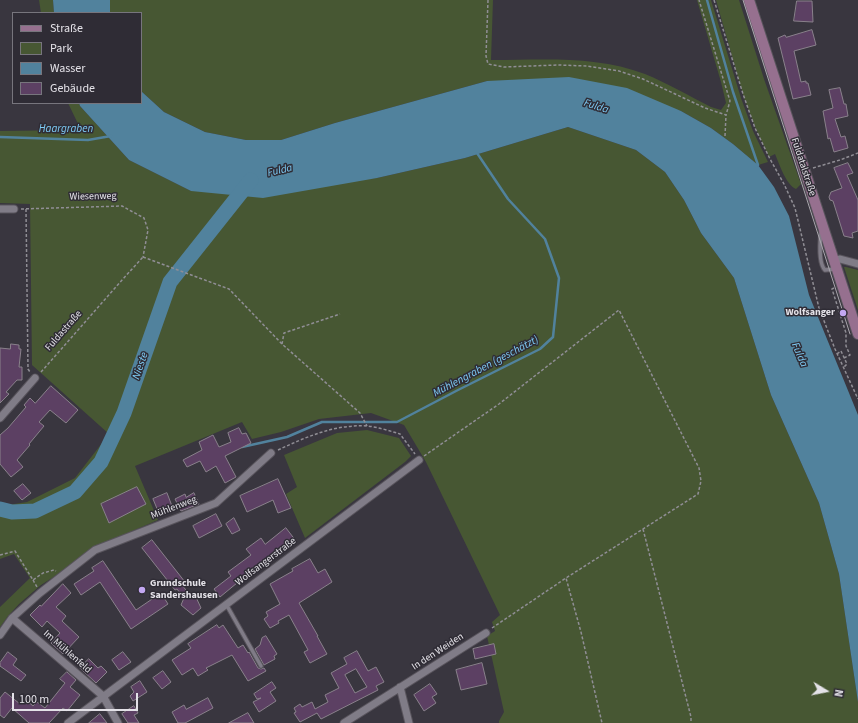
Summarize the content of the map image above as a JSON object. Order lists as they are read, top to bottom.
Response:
{
  "streets": {
    "main road": ["Fuldatalstraße"],
    "street": [
      "Mühlenweg",
      "Wolfsangerstraße",
      "Im Mühlenfeld",
      "In den Weiden"
    ],
    "path": ["Wiesenweg", "Fuldastraße"]
  },
  "crossings": [
    ["Wiesenweg", "Fuldastraße"],
    ["Mühlenweg", "Im Mühlenfeld"],
    ["Wolfsangerstraße", "Im Mühlenfeld"]
  ],
  "water": [
    "Fulda",
    "Haargraben",
    "Nieste",
    "Mühlengraben (geschätzt)"
  ],
  "places": ["Wolfsanger", "Grundschule Sandershausen"],
  "legend": [
    "Straße",
    "Park",
    "Wasser",
    "Gebäude"
  ],
  "scale_bar": "100 m",
  "north": "right"
}
